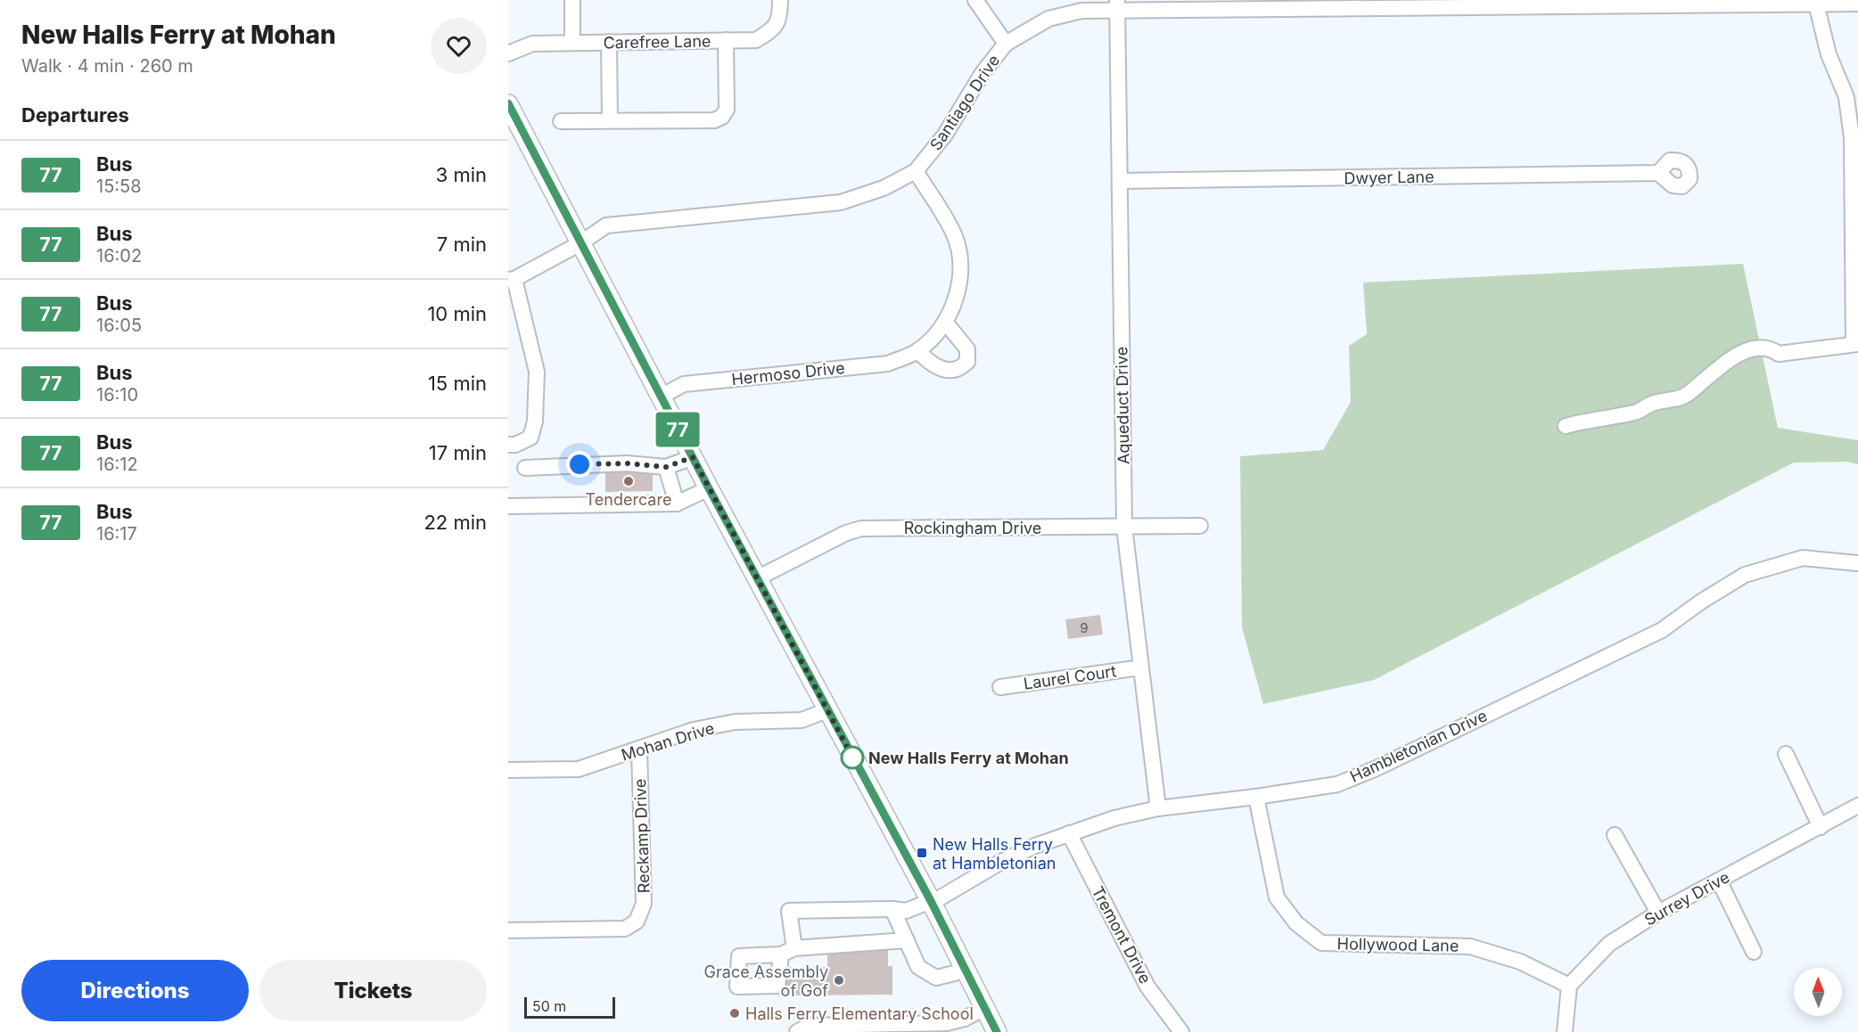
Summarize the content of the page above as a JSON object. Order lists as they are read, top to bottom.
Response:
{
  "streets": {
    "street": [
      "Carefree Lane",
      "Santiago Drive",
      "Dwyer Lane",
      "Hermoso Drive",
      "Aqueduct Drive",
      "Rockingham Drive",
      "Laurel Court",
      "Mohan Drive",
      "Hambletonian Drive",
      "Reckamp Drive",
      "Surrey Drive",
      "Tremont Drive",
      "Hollywood Lane"
    ]
  },
  "crossings": [
    ["Santiago Drive", "Hermoso Drive"],
    ["Santiago Drive", "Aqueduct Drive"],
    ["Dwyer Lane", "Aqueduct Drive"],
    ["Aqueduct Drive", "Rockingham Drive"],
    ["Aqueduct Drive", "Laurel Court"],
    ["Aqueduct Drive", "Hambletonian Drive"],
    ["Mohan Drive", "Reckamp Drive"],
    ["Hambletonian Drive", "Tremont Drive"],
    ["Hambletonian Drive", "Hollywood Lane"],
    ["Surrey Drive", "Hollywood Lane"]
  ],
  "places": {
    "other": [
      "Tendercare",
      "New Halls Ferry at Mohan",
      "Grace Assembly of Gof",
      "Halls Ferry Elementary School"
    ],
    "transit": ["New Halls Ferry at Hambletonian"]
  },
  "lines": ["bus line 77"],
  "house_numbers": ["9"],
  "scale_bar": "50 m",
  "north": "top",
  "page": {
    "heading": [
      ["New Halls Ferry at Mohan", "Walk · 4 min · 260 m"],
      "Departures"
    ],
    "on_map": "77",
    "list": [
      {
        "mark": "77",
        "name": "Bus",
        "note": "15:58",
        "value": "3 min"
      },
      {
        "mark": "77",
        "name": "Bus",
        "note": "16:02",
        "value": "7 min"
      },
      {
        "mark": "77",
        "name": "Bus",
        "note": "16:05",
        "value": "10 min"
      },
      {
        "mark": "77",
        "name": "Bus",
        "note": "16:10",
        "value": "15 min"
      },
      {
        "mark": "77",
        "name": "Bus",
        "note": "16:12",
        "value": "17 min"
      },
      {
        "mark": "77",
        "name": "Bus",
        "note": "16:17",
        "value": "22 min"
      }
    ],
    "buttons": ["Directions", "Tickets"],
    "scale": "50 m"
  }
}
